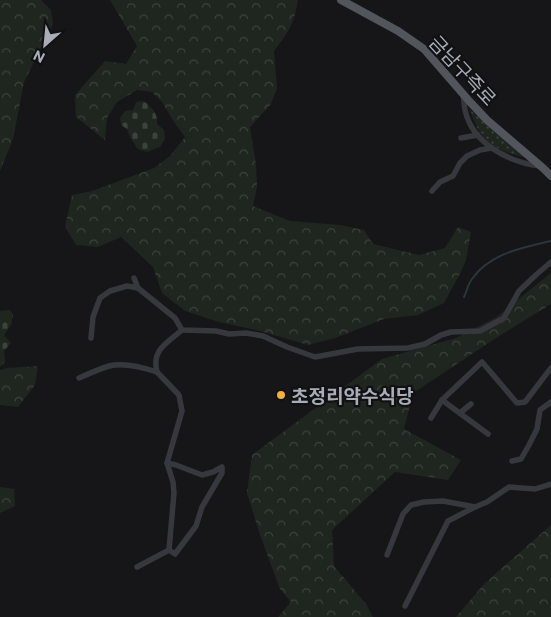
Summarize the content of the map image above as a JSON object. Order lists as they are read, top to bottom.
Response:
{
  "streets": {
    "main road": ["금남구즉로"]
  },
  "places": ["초정리약수식당"],
  "north": "bottom left"
}
